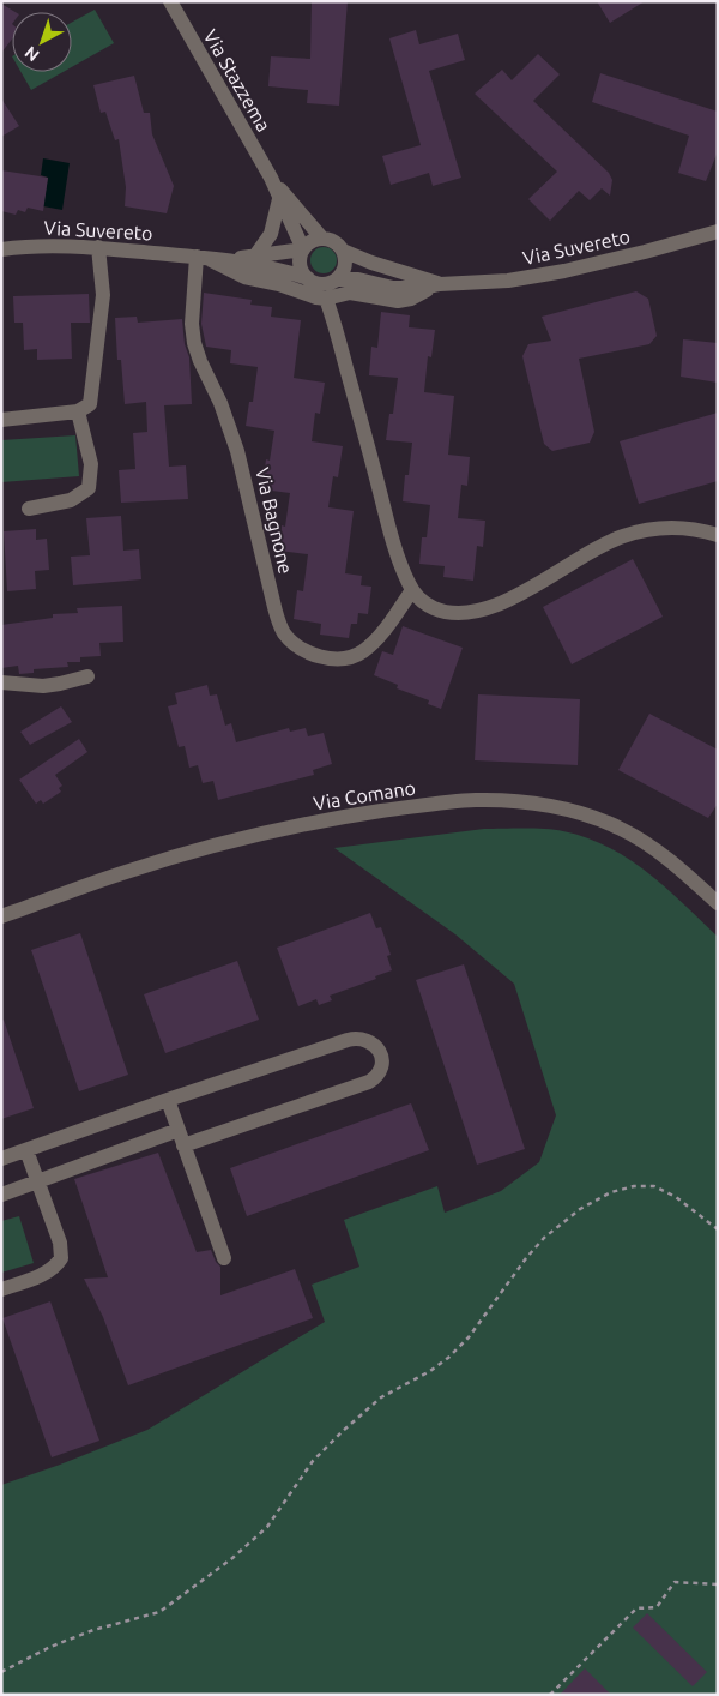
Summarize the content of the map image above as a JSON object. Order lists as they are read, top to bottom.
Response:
{
  "streets": {
    "street": [
      "Via Stazzema",
      "Via Suvereto",
      "Via Bagnone",
      "Via Comano"
    ]
  },
  "crossings": [
    ["Via Stazzema", "Via Suvereto"],
    ["Via Suvereto", "Via Bagnone"]
  ],
  "north": "bottom left"
}
